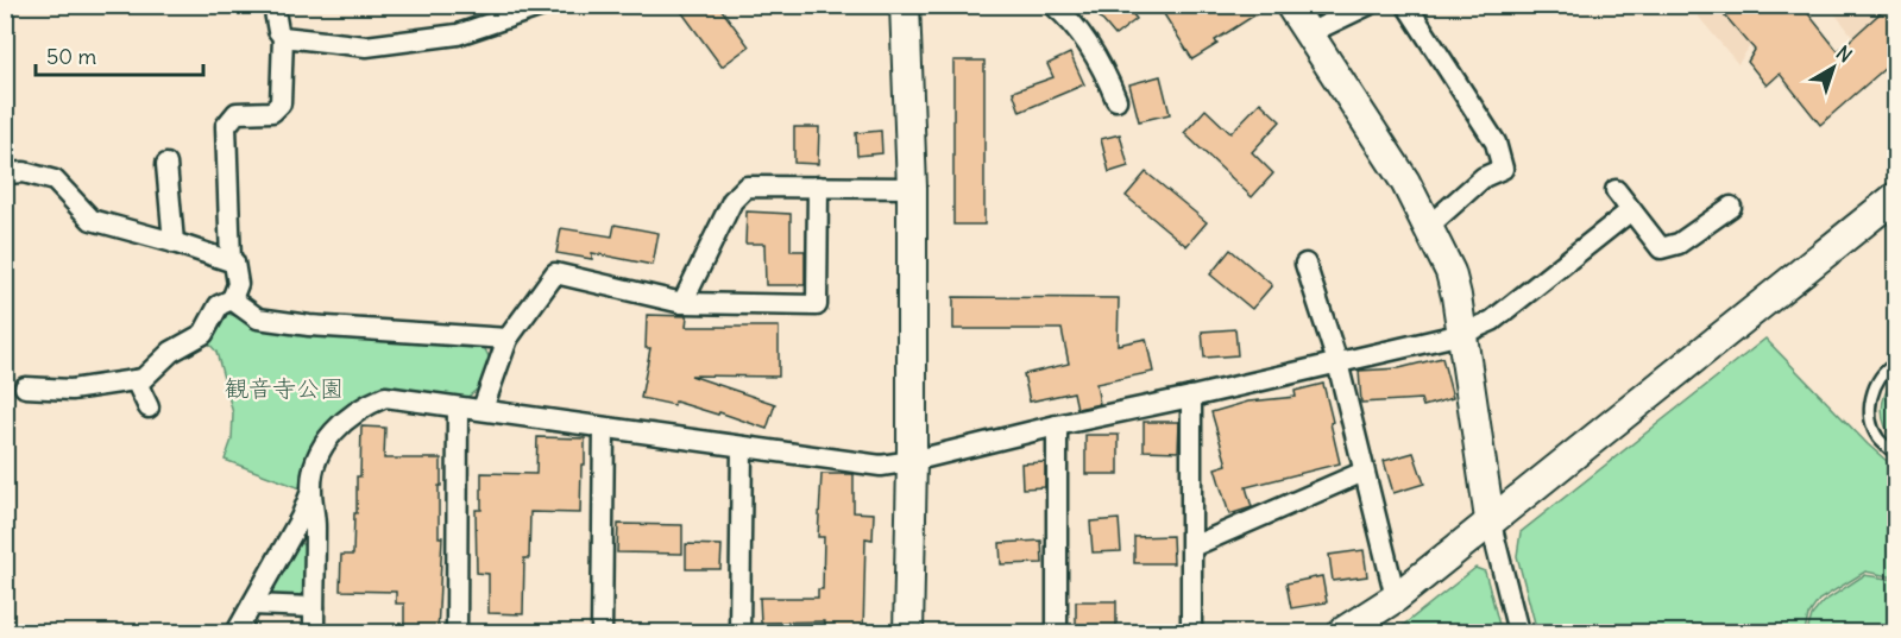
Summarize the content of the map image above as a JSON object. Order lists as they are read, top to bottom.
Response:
{
  "parks": ["観音寺公園"],
  "scale_bar": "50 m",
  "north": "top right"
}
